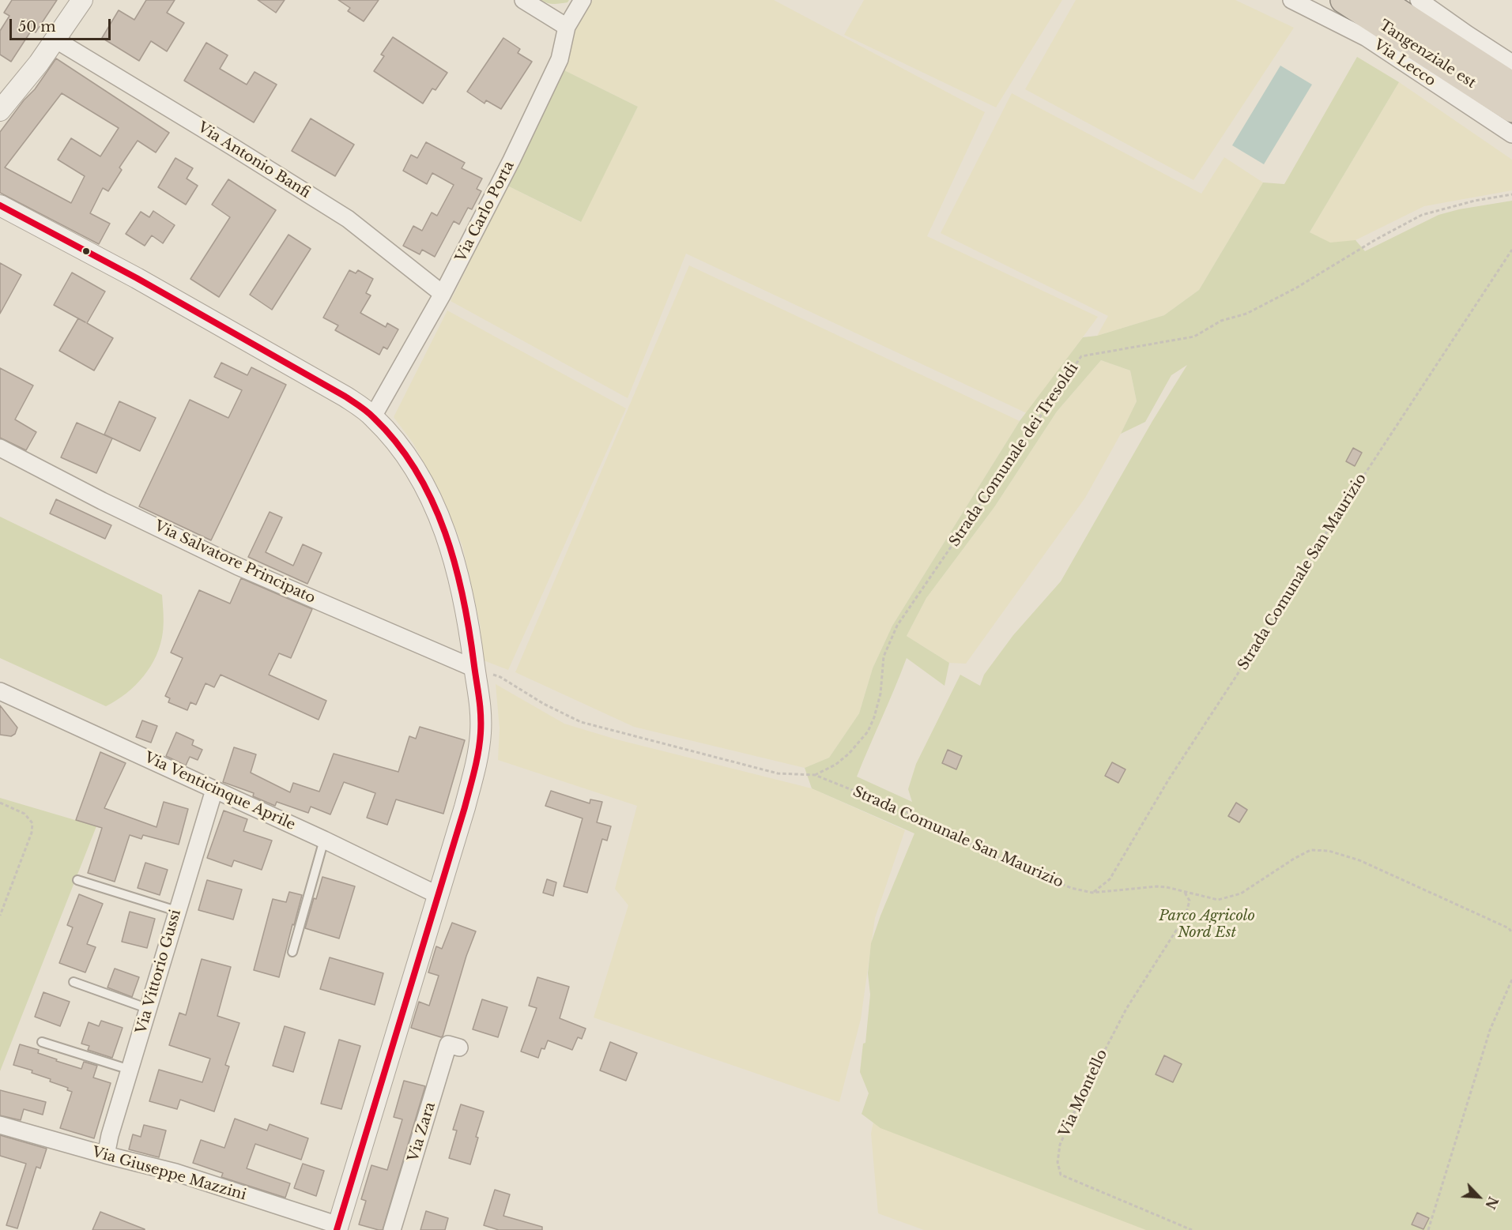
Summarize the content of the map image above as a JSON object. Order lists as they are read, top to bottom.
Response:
{
  "streets": {
    "highway": ["Tangenziale est"],
    "street": [
      "Via Lecco",
      "Via Antonio Banfi",
      "Via Carlo Porta",
      "Via Salvatore Principato",
      "Via Venticinque Aprile",
      "Via Vittorio Gussi",
      "Via Zara",
      "Via Giuseppe Mazzini"
    ],
    "path": ["Strada Comunale dei Tresoldi", "Strada Comunale San Maurizio", "Via Montello"]
  },
  "crossings": [
    ["Via Antonio Banfi", "Via Carlo Porta"],
    ["Strada Comunale dei Tresoldi", "Strada Comunale San Maurizio"],
    ["Via Salvatore Principato", "Strada Comunale San Maurizio"],
    ["Strada Comunale San Maurizio", "Via Montello"],
    ["Via Venticinque Aprile", "Via Vittorio Gussi"],
    ["Via Vittorio Gussi", "Via Giuseppe Mazzini"]
  ],
  "parks": ["Parco Agricolo Nord Est"],
  "scale_bar": "50 m",
  "north": "bottom right"
}
